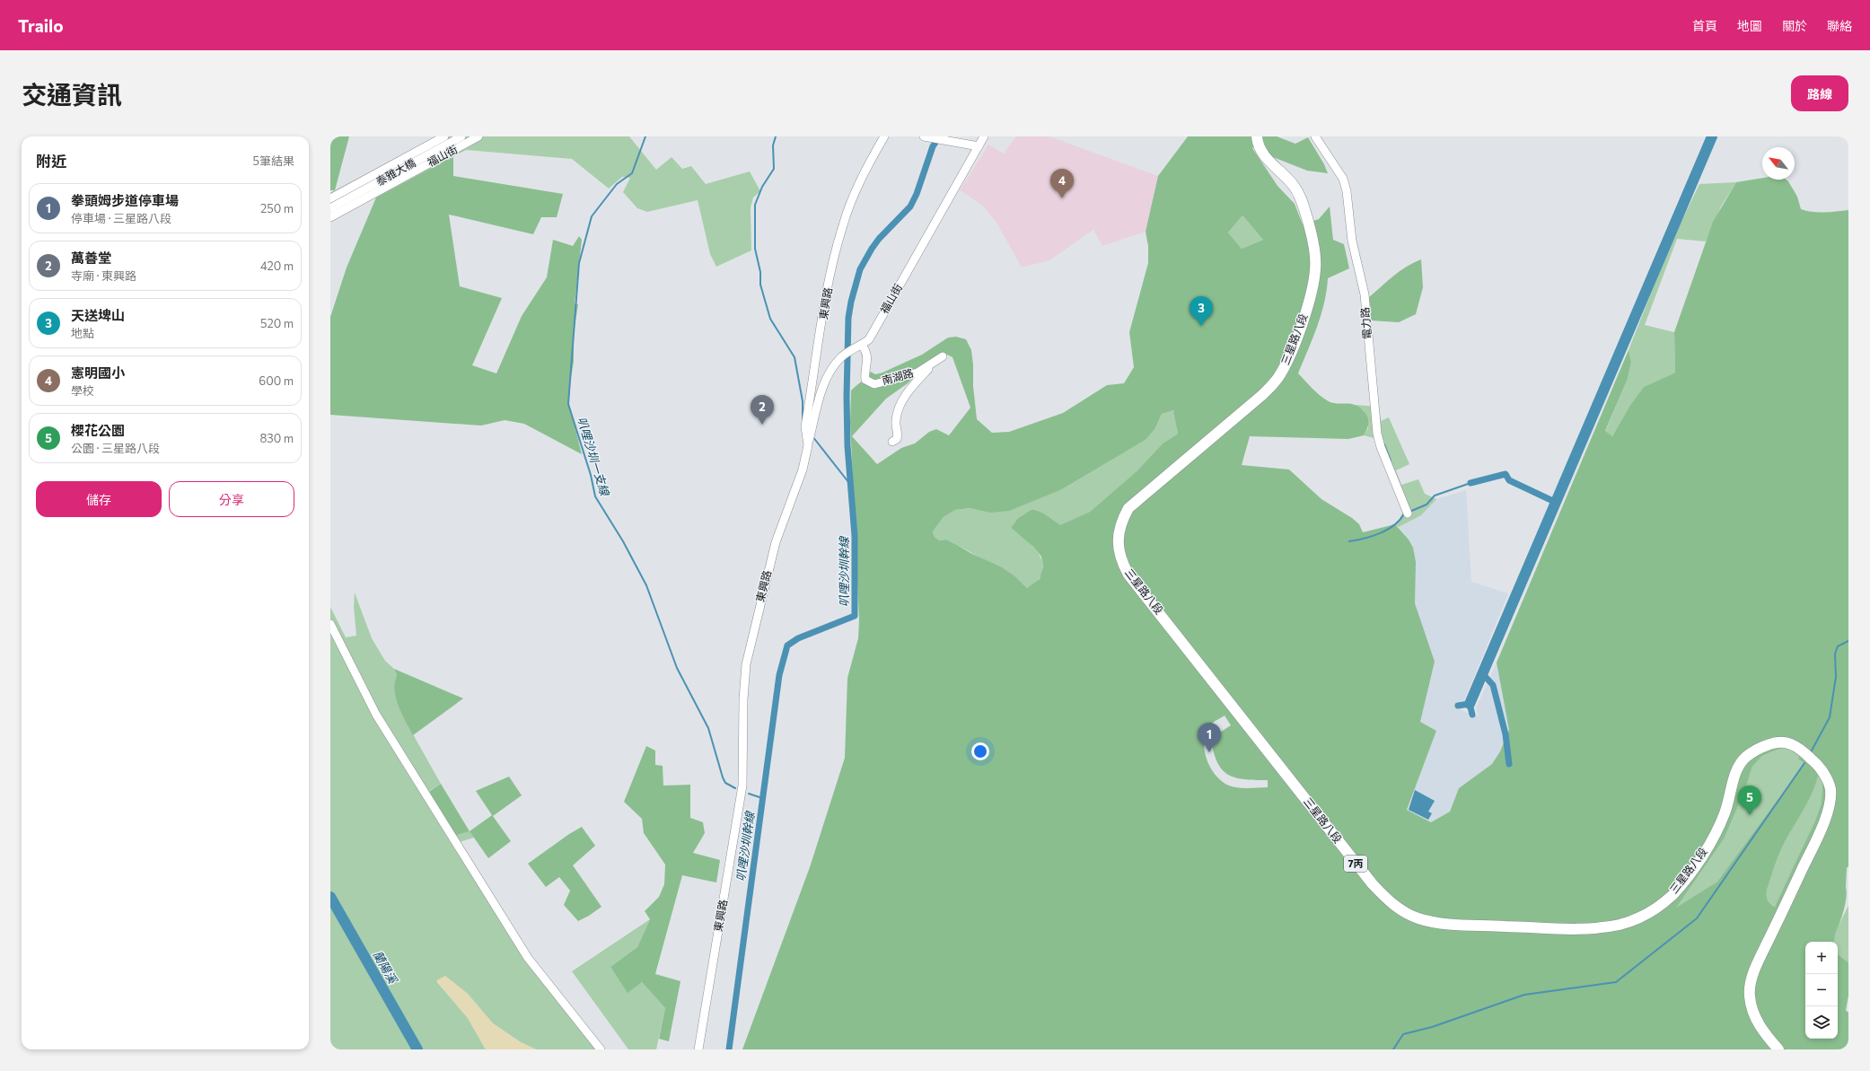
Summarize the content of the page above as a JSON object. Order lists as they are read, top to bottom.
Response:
{
  "streets": {
    "main road": ["三星路八段", "7丙"],
    "street": [
      "福山街",
      "泰雅大橋",
      "東興路",
      "電力路",
      "南湖路"
    ]
  },
  "crossings": [
    ["福山街", "東興路"],
    ["福山街", "南湖路"]
  ],
  "water": ["叭哩沙圳一支線", "叭哩沙圳幹線", "蘭陽溪"],
  "north": "top left",
  "page": {
    "header": "Trailo",
    "nav": [
      "首頁",
      "地圖",
      "關於",
      "聯絡"
    ],
    "title": "交通資訊",
    "buttons": [
      "路線",
      ["儲存", "分享"]
    ],
    "heading": ["附近", "5筆結果"],
    "pins": [
      "4",
      "3",
      "2",
      "1",
      "5"
    ],
    "list": [
      {
        "mark": "1",
        "name": "拳頭姆步道停車場",
        "note": "停車場 · 三星路八段",
        "value": "250 m"
      },
      {
        "mark": "2",
        "name": "萬善堂",
        "note": "寺廟 · 東興路",
        "value": "420 m"
      },
      {
        "mark": "3",
        "name": "天送埤山",
        "note": "地點",
        "value": "520 m"
      },
      {
        "mark": "4",
        "name": "憲明國小",
        "note": "學校",
        "value": "600 m"
      },
      {
        "mark": "5",
        "name": "櫻花公園",
        "note": "公園 · 三星路八段",
        "value": "830 m"
      }
    ],
    "map_buttons": ["+", "−"]
  }
}
